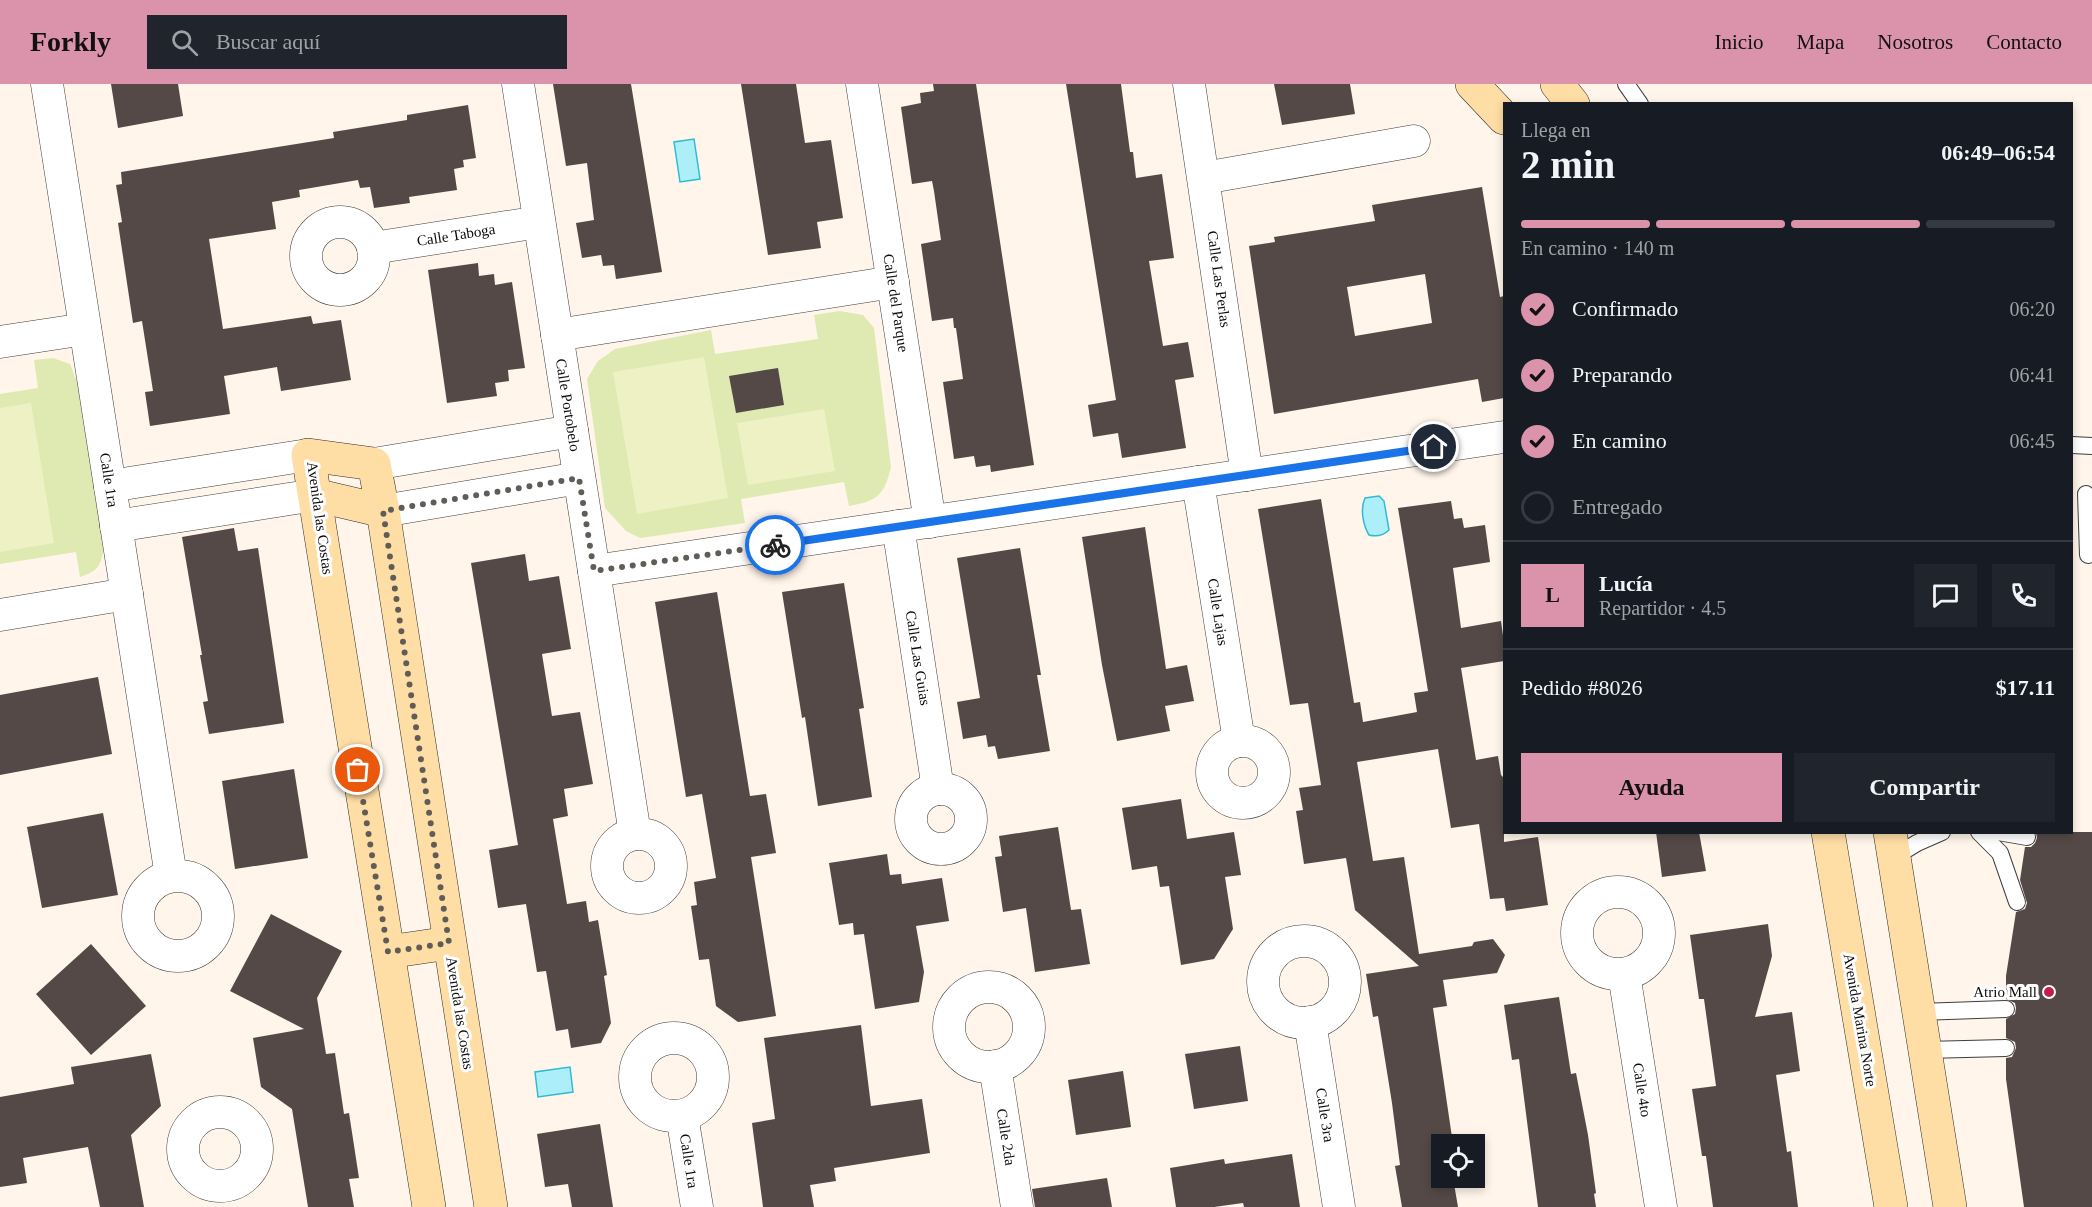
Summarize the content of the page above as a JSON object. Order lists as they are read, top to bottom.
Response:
{
  "streets": {
    "street": [
      "Calle Taboga",
      "Calle Las Perlas",
      "Calle del Parque",
      "Calle Portobelo",
      "Calle 1ra",
      "Avenida las Costas",
      "Calle Lajas",
      "Calle Las Guias",
      "Avenida Marina Norte",
      "Calle 4to",
      "Calle 3ra",
      "Calle 2da"
    ]
  },
  "crossings": [
    ["Calle Taboga", "Calle Portobelo"]
  ],
  "places": ["Atrio Mall"],
  "page": {
    "header": "Forkly",
    "search": "Buscar aquí",
    "nav": [
      "Inicio",
      "Mapa",
      "Nosotros",
      "Contacto"
    ],
    "heading": ["2 min", "Llega en", "06:49–06:54"],
    "panel": [
      "Lucía",
      "Repartidor · 4.5",
      "Pedido #8026",
      "$17.11"
    ],
    "bar": "En camino · 140 m",
    "list": [
      ["Confirmado", "06:20"],
      ["Preparando", "06:41"],
      ["En camino", "06:45"],
      "Entregado"
    ],
    "round": "L",
    "buttons": ["Ayuda", "Compartir"]
  }
}
